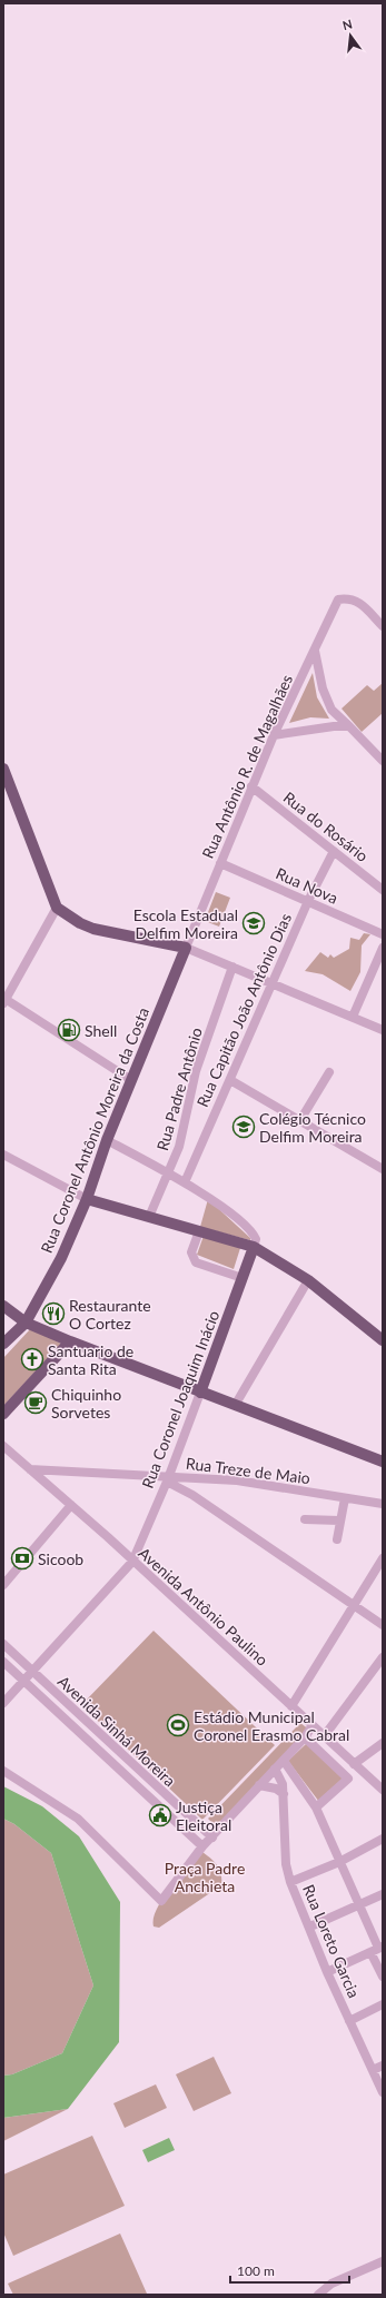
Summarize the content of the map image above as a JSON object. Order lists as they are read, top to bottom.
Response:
{
  "streets": {
    "main road": ["Rua Coronel Antônio Moreira da Costa", "Rua Coronel Joaquim Inácio"],
    "street": [
      "Rua Antônio R. de Magalhães",
      "Rua do Rosário",
      "Rua Nova",
      "Rua Capitão João Antônio Dias",
      "Rua Padre Antônio",
      "Rua Treze de Maio",
      "Avenida Antônio Paulino",
      "Avenida Sinhá Moreira",
      "Rua Loreto Garcia"
    ]
  },
  "crossings": [
    ["Rua Antônio R. de Magalhães", "Rua do Rosário"],
    ["Rua Antônio R. de Magalhães", "Rua Nova"],
    ["Rua Antônio R. de Magalhães", "Rua Coronel Antônio Moreira da Costa"],
    ["Rua do Rosário", "Rua Capitão João Antônio Dias"],
    ["Rua Nova", "Rua Capitão João Antônio Dias"],
    ["Rua Coronel Joaquim Inácio", "Rua Treze de Maio"],
    ["Rua Coronel Joaquim Inácio", "Avenida Antônio Paulino"],
    ["Rua Coronel Joaquim Inácio", "Avenida Sinhá Moreira"],
    ["Rua Treze de Maio", "Avenida Antônio Paulino"]
  ],
  "parks": ["Praça Padre Anchieta"],
  "places": {
    "school or university": ["Escola Estadual Delfim Moreira", "Colégio Técnico Delfim Moreira"],
    "fuel station": ["Shell"],
    "restaurant": ["Restaurante O Cortez"],
    "church": ["Santuario de Santa Rita"],
    "cafe": ["Chiquinho Sorvetes"],
    "bank": ["Sicoob"],
    "sports": ["Estádio Municipal Coronel Erasmo Cabral"],
    "public building": ["Justiça Eleitoral"]
  },
  "scale_bar": "100 m",
  "north": "top"
}
